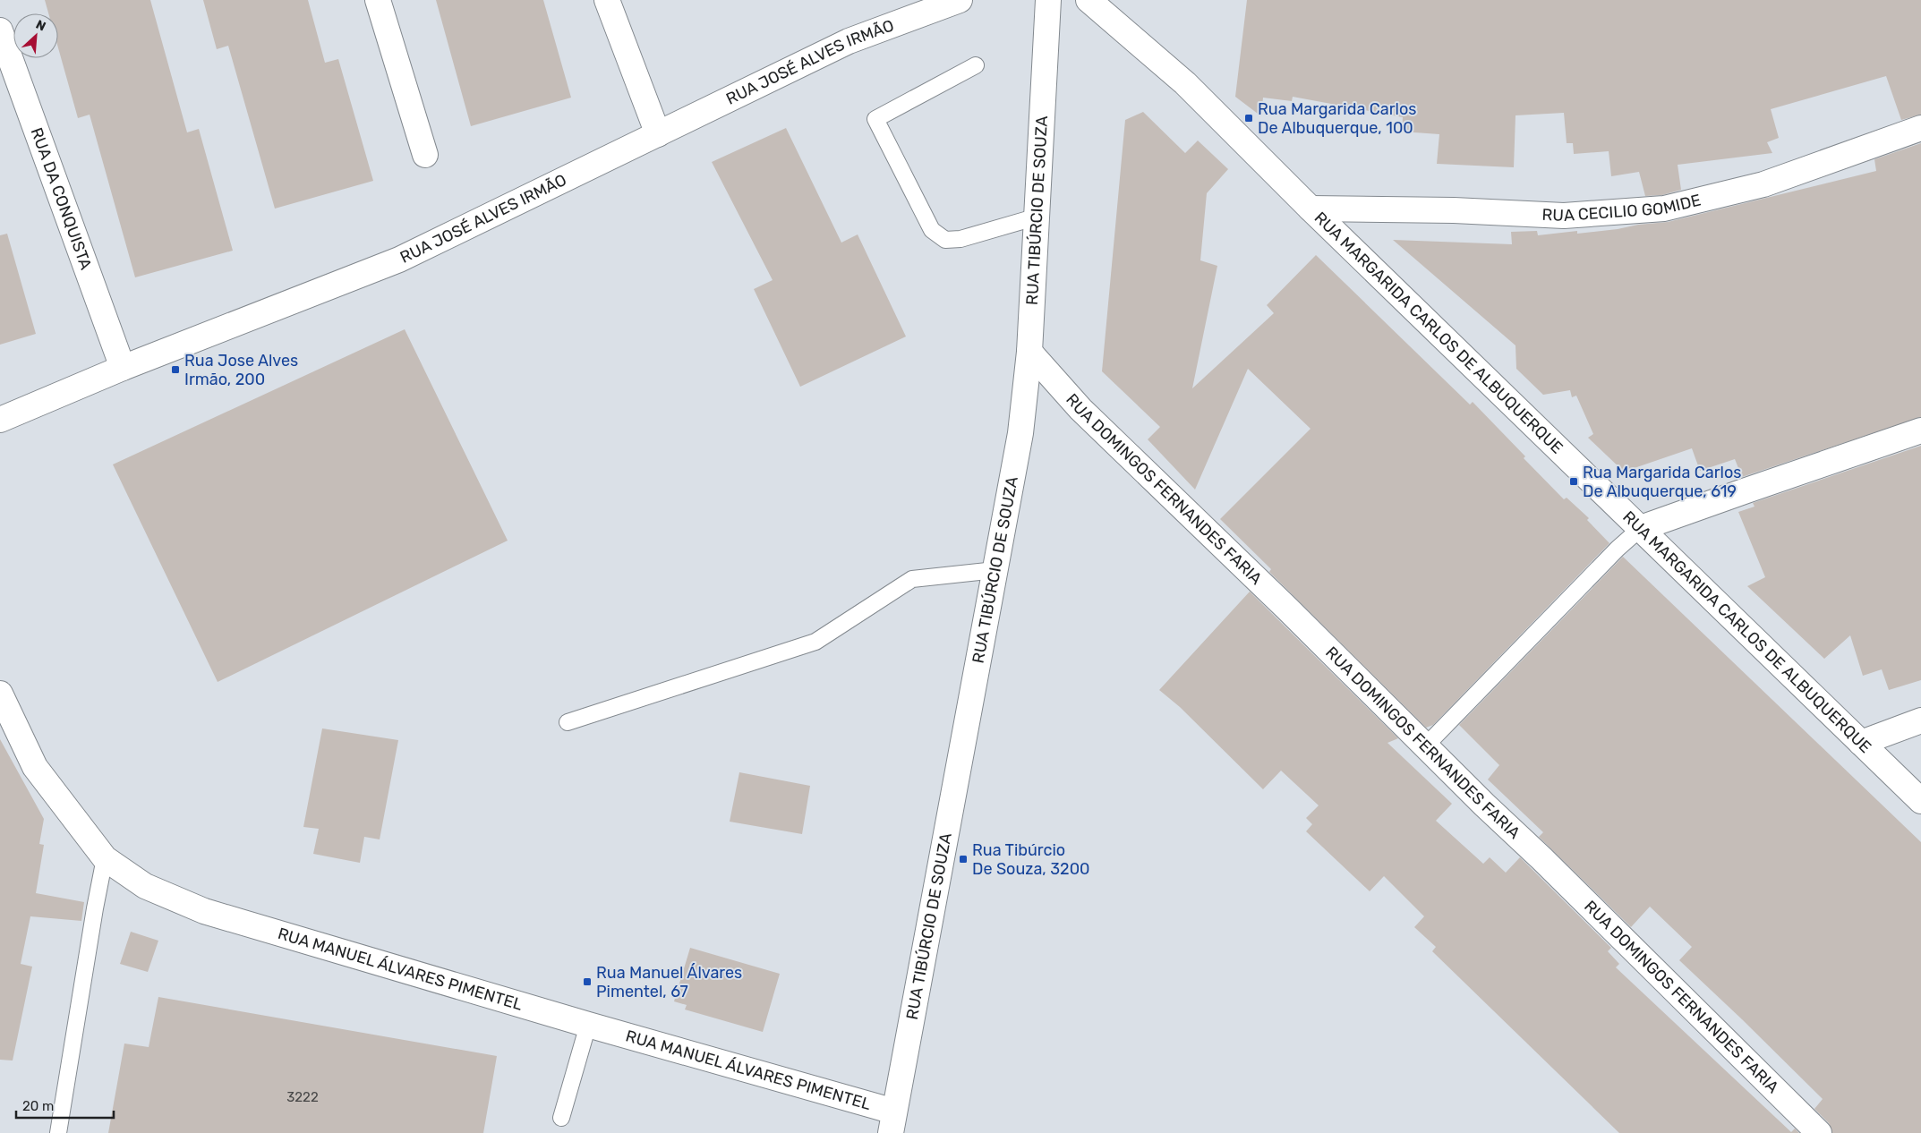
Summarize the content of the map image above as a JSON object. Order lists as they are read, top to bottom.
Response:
{
  "streets": {
    "street": [
      "RUA JOSÉ ALVES IRMÃO",
      "RUA DA CONQUISTA",
      "RUA CECILIO GOMIDE",
      "RUA TIBÚRCIO DE SOUZA",
      "RUA MARGARIDA CARLOS DE ALBUQUERQUE",
      "RUA DOMINGOS FERNANDES FARIA",
      "RUA MANUEL ÁLVARES PIMENTEL"
    ]
  },
  "crossings": [
    ["RUA JOSÉ ALVES IRMÃO", "RUA DA CONQUISTA"],
    ["RUA CECILIO GOMIDE", "RUA MARGARIDA CARLOS DE ALBUQUERQUE"],
    ["RUA TIBÚRCIO DE SOUZA", "RUA DOMINGOS FERNANDES FARIA"],
    ["RUA TIBÚRCIO DE SOUZA", "RUA MANUEL ÁLVARES PIMENTEL"]
  ],
  "places": {
    "transit": [
      "Rua Margarida Carlos De Albuquerque, 100",
      "Rua Jose Alves Irmão, 200",
      "Rua Margarida Carlos De Albuquerque, 619",
      "Rua Tibúrcio De Souza, 3200",
      "Rua Manuel Álvares Pimentel, 67"
    ]
  },
  "house_numbers": ["3222"],
  "scale_bar": "20 m",
  "north": "top right"
}
